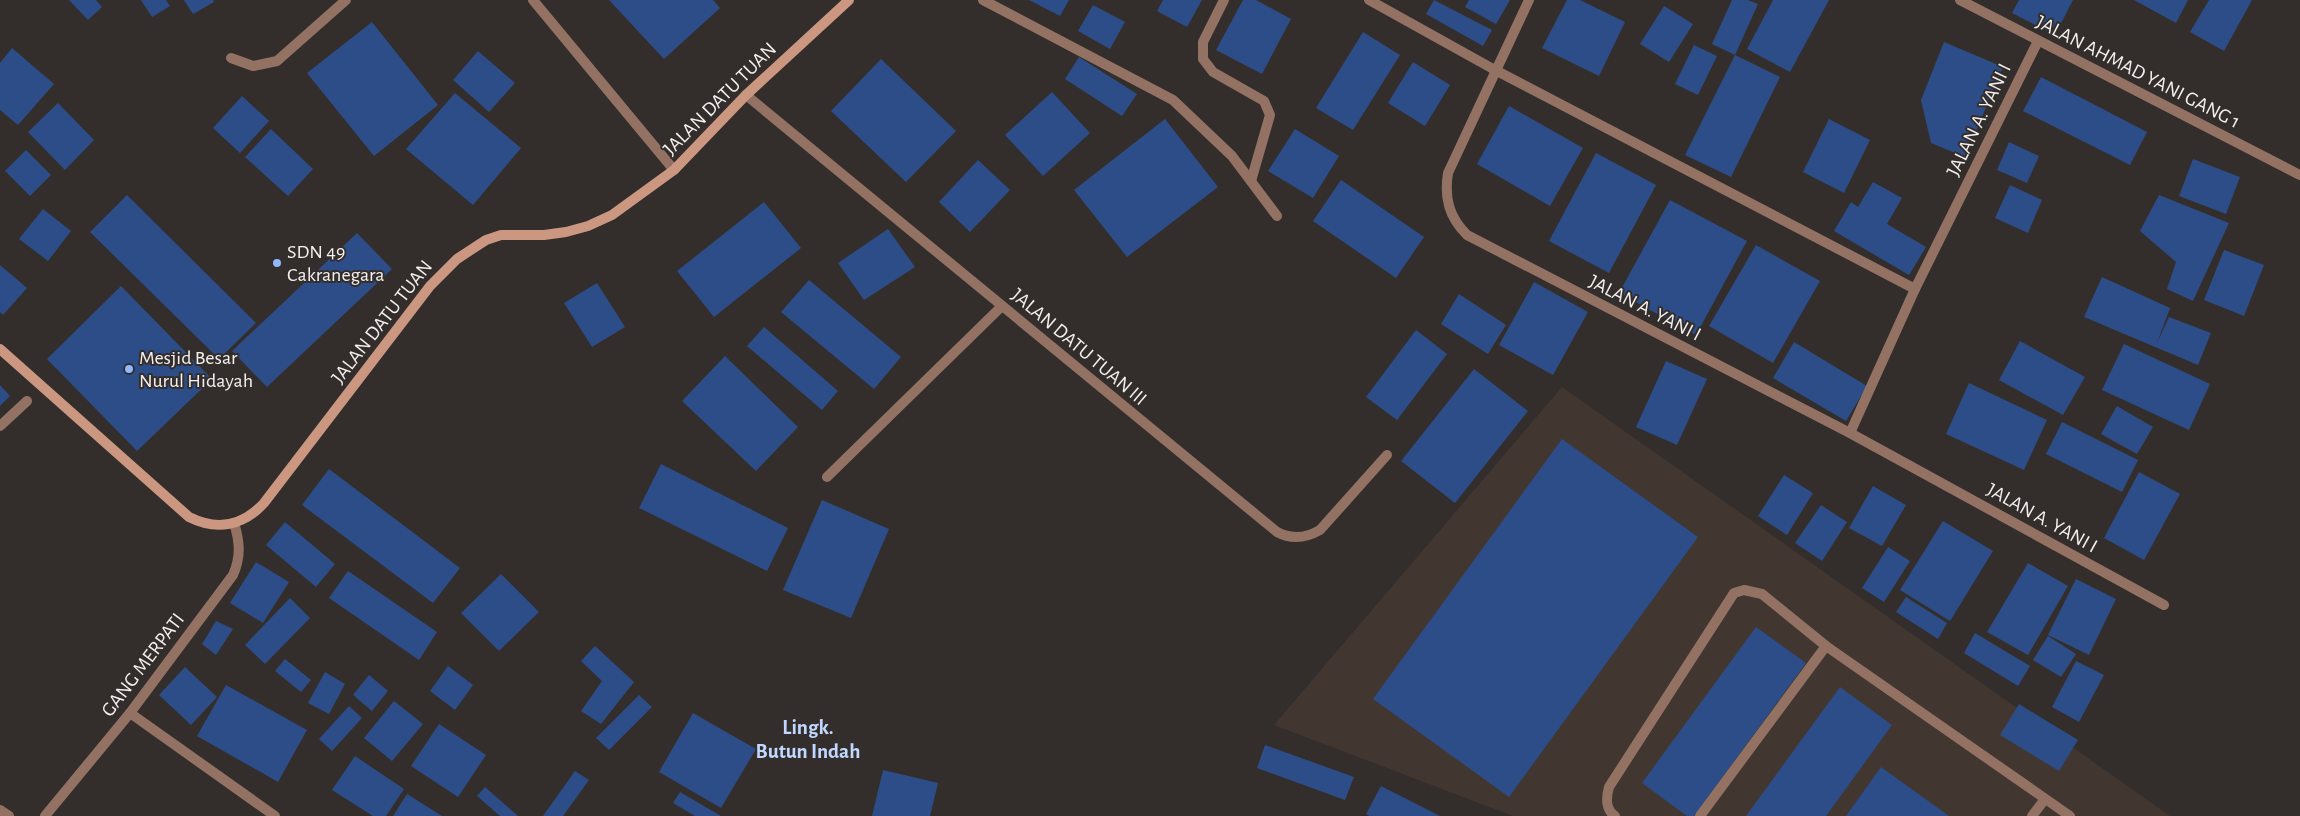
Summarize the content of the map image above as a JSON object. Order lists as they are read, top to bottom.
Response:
{
  "streets": {
    "street": [
      "JALAN AHMAD YANI GANG 1",
      "JALAN DATU TUAN",
      "JALAN A. YANI I",
      "JALAN DATU TUAN III",
      "GANG MERPATI"
    ]
  },
  "crossings": [
    ["JALAN AHMAD YANI GANG 1", "JALAN A. YANI I"],
    ["JALAN DATU TUAN", "JALAN DATU TUAN III"],
    ["JALAN DATU TUAN", "GANG MERPATI"]
  ],
  "districts": ["Lingk. Butun Indah"],
  "places": ["SDN 49 Cakranegara", "Mesjid Besar Nurul Hidayah"]
}
